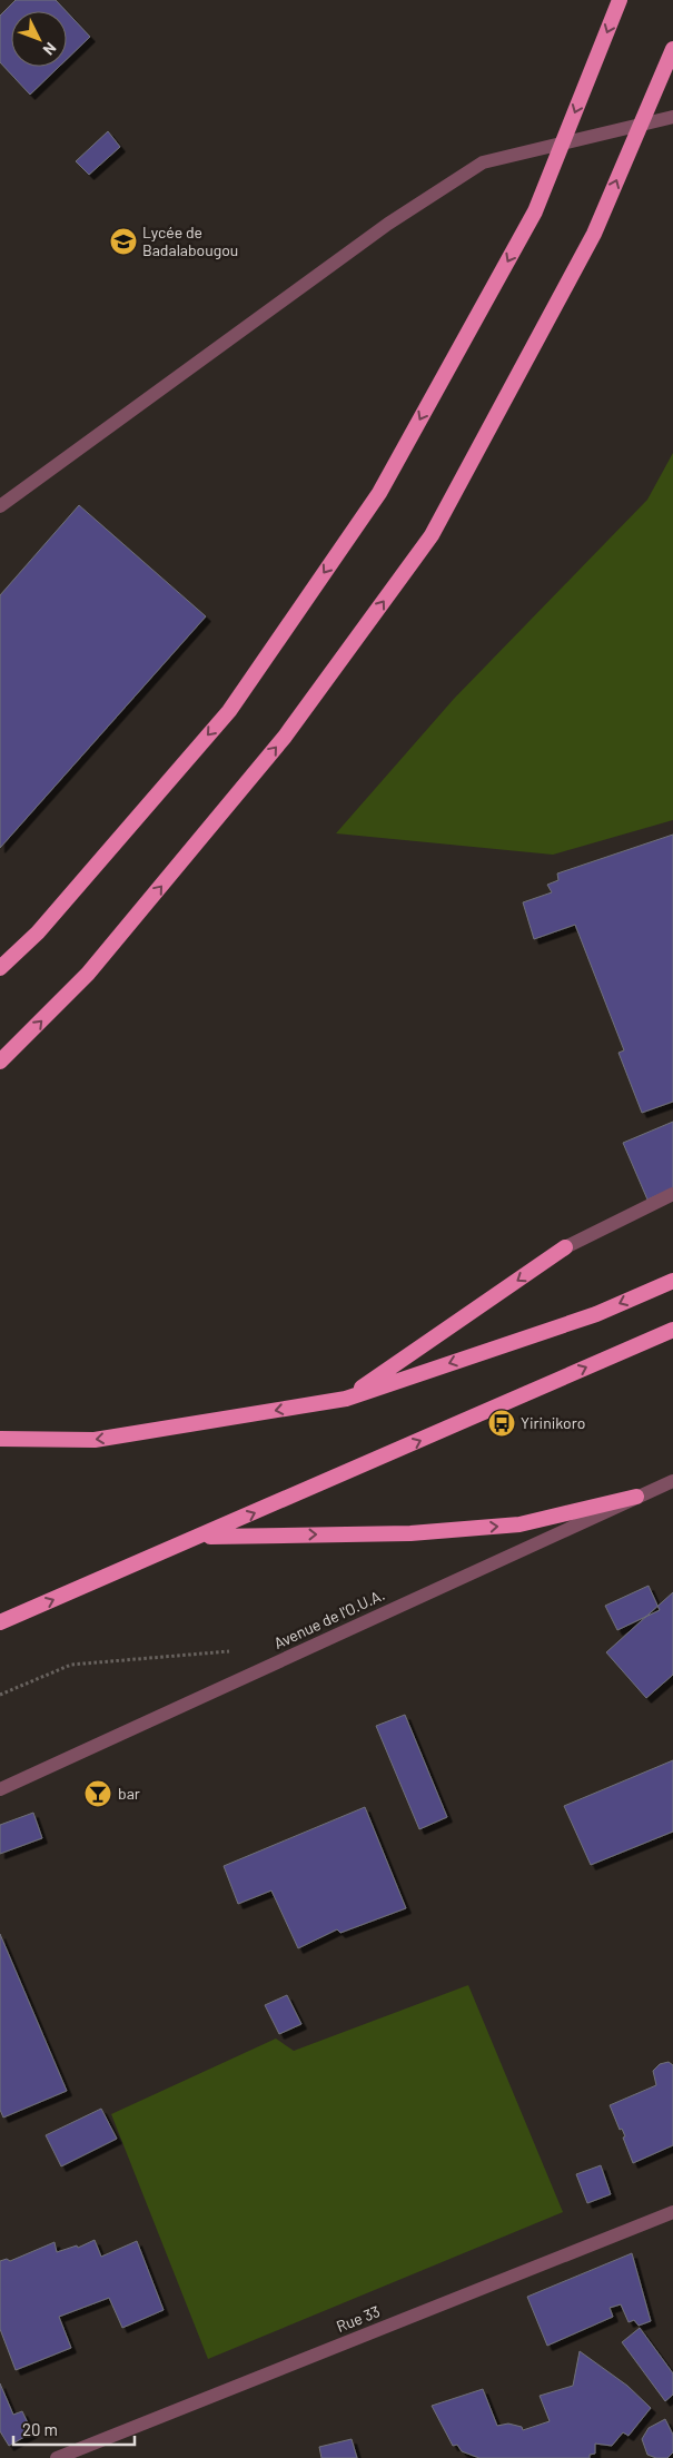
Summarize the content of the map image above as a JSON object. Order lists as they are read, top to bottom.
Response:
{
  "streets": {
    "street": ["Avenue de l'O.U.A.", "Rue 33"]
  },
  "places": {
    "school or university": ["Lycée de Badalabougou"],
    "bus stop": ["Yirinikoro"],
    "bar": ["bar"]
  },
  "scale_bar": "20 m",
  "north": "bottom right"
}
